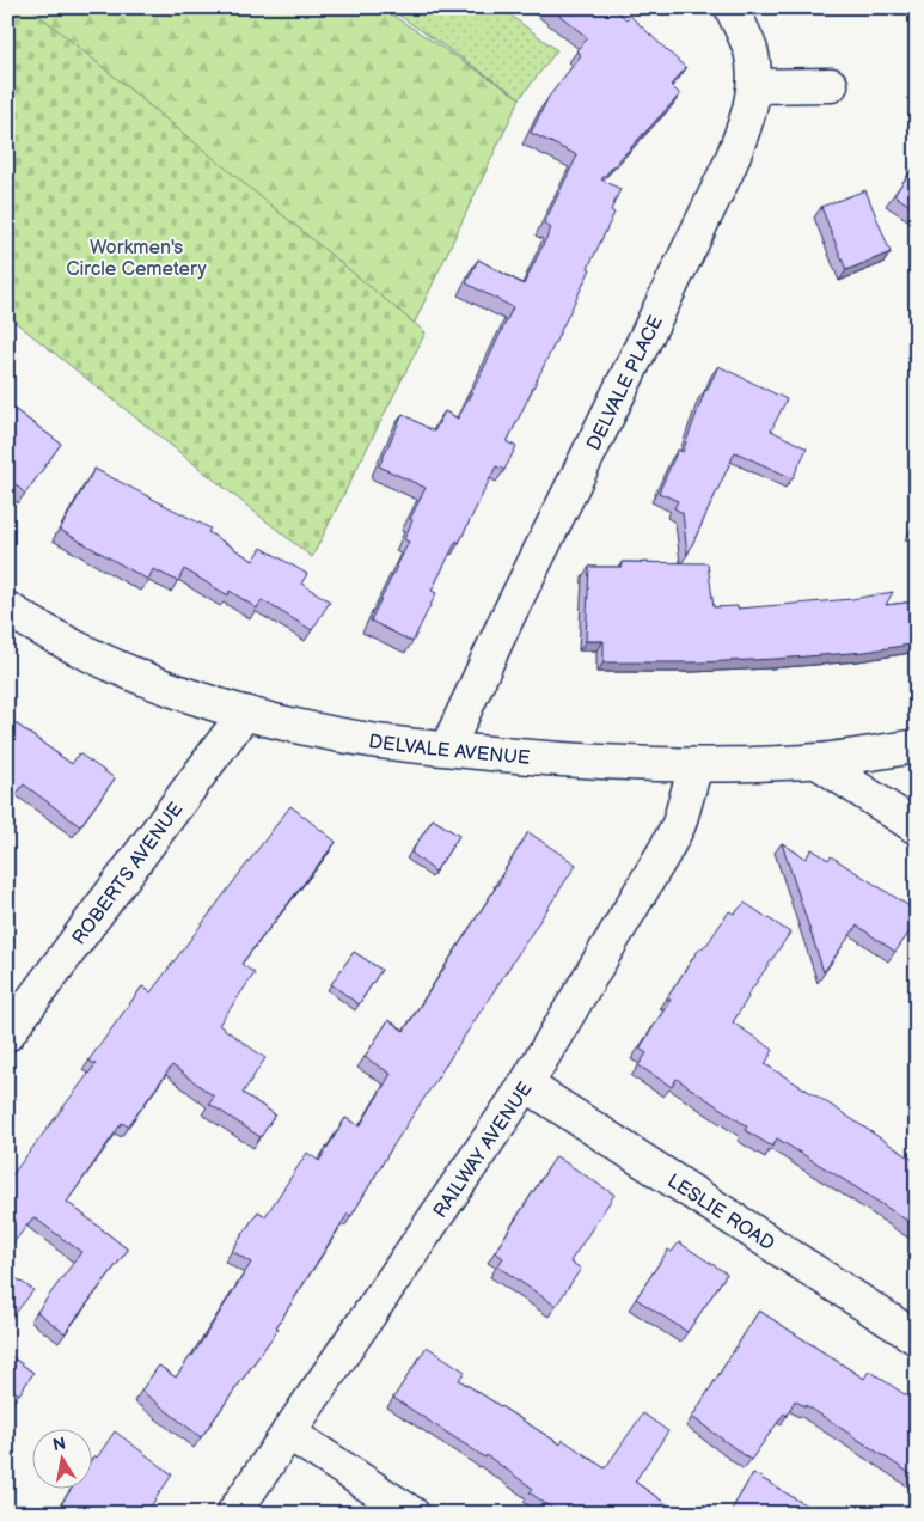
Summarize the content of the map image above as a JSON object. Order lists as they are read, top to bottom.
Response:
{
  "streets": {
    "street": [
      "DELVALE PLACE",
      "DELVALE AVENUE",
      "ROBERTS AVENUE",
      "RAILWAY AVENUE",
      "LESLIE ROAD"
    ]
  },
  "crossings": [
    ["DELVALE PLACE", "DELVALE AVENUE"],
    ["DELVALE AVENUE", "ROBERTS AVENUE"],
    ["DELVALE AVENUE", "RAILWAY AVENUE"],
    ["RAILWAY AVENUE", "LESLIE ROAD"]
  ],
  "parks": ["Workmen's Circle Cemetery"],
  "north": "top"
}
